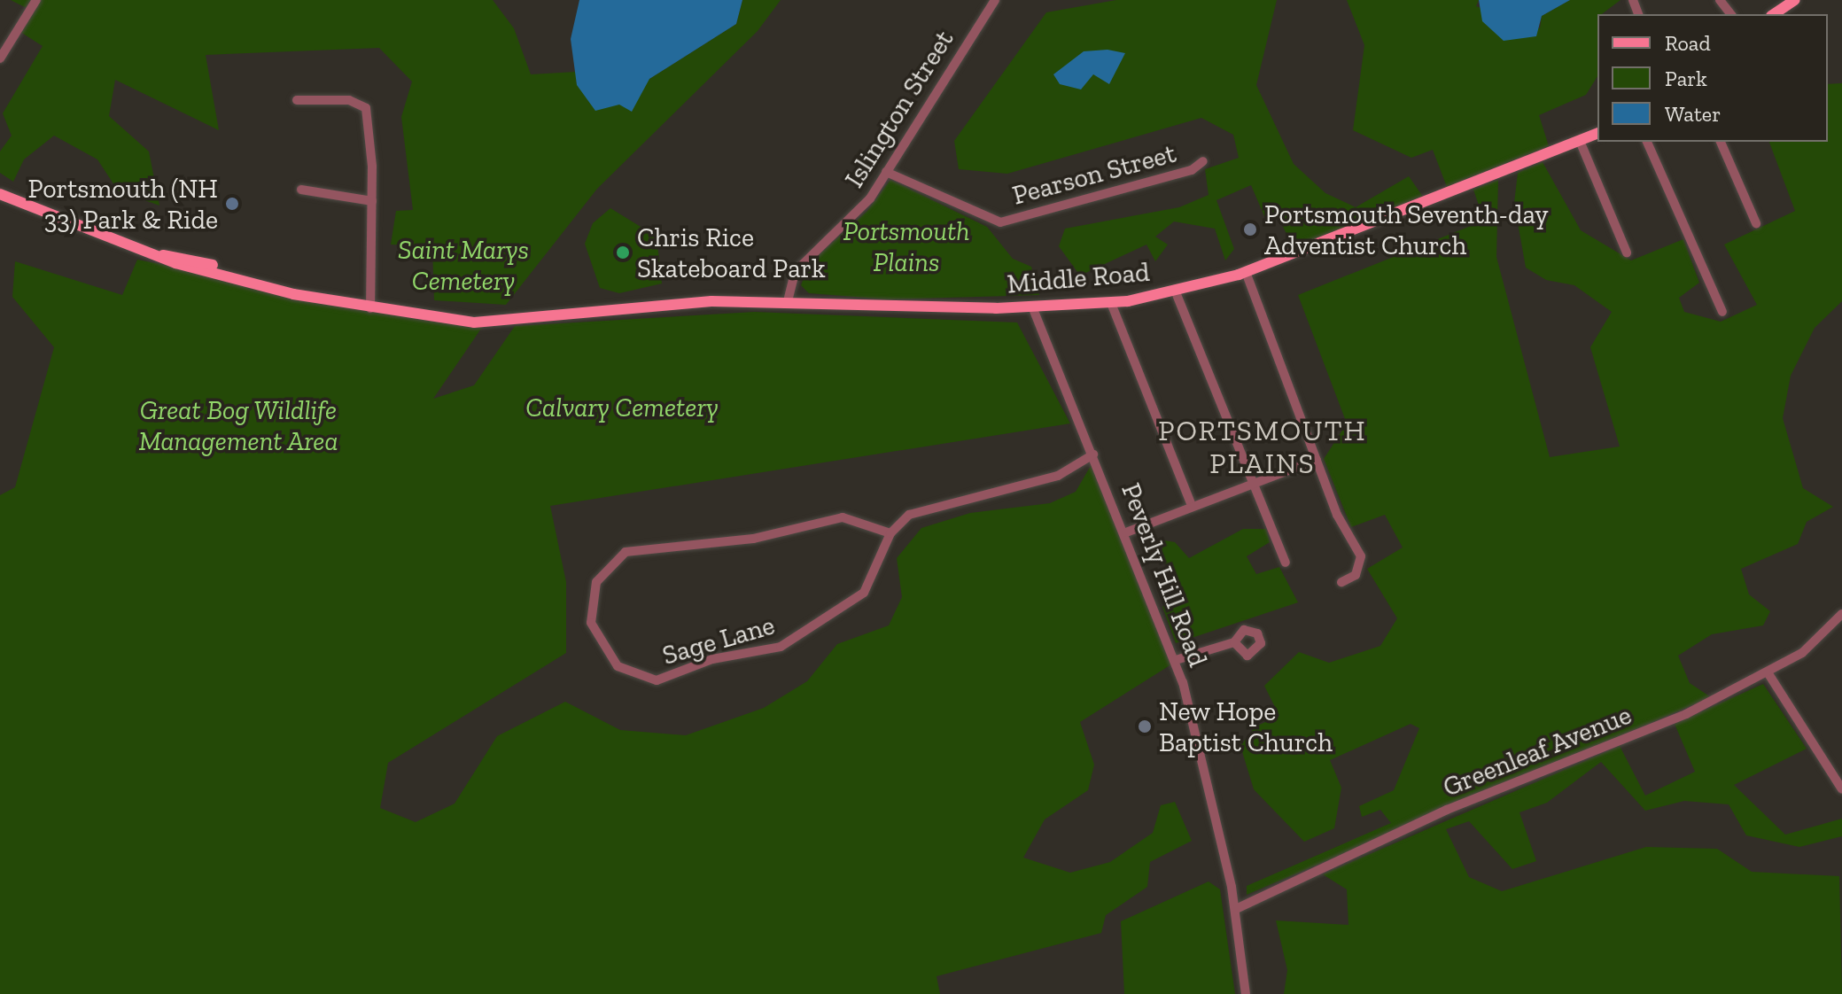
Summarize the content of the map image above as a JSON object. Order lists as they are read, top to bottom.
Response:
{
  "streets": {
    "main road": ["Middle Road"],
    "street": [
      "Islington Street",
      "Pearson Street",
      "Peverly Hill Road",
      "Sage Lane",
      "Greenleaf Avenue"
    ]
  },
  "crossings": [
    ["Islington Street", "Pearson Street"],
    ["Islington Street", "Middle Road"],
    ["Middle Road", "Peverly Hill Road"],
    ["Peverly Hill Road", "Sage Lane"],
    ["Peverly Hill Road", "Greenleaf Avenue"]
  ],
  "districts": ["PORTSMOUTH PLAINS"],
  "parks": [
    "Portsmouth Plains",
    "Saint Marys Cemetery",
    "Calvary Cemetery",
    "Great Bog Wildlife Management Area"
  ],
  "places": [
    "Portsmouth (NH 33) Park & Ride",
    "Portsmouth Seventh-day Adventist Church",
    "Chris Rice Skateboard Park",
    "New Hope Baptist Church"
  ],
  "legend": ["Road", "Park", "Water"]
}
